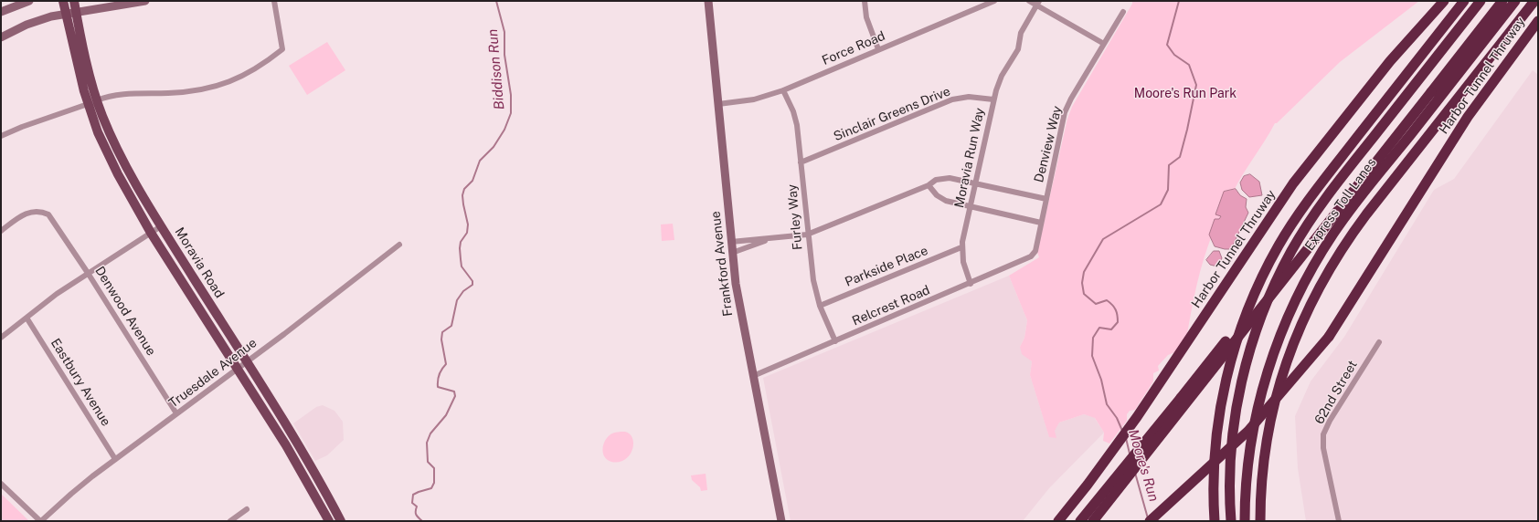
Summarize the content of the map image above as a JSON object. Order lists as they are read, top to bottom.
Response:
{
  "streets": {
    "highway": ["Harbor Tunnel Thruway", "Express Toll Lanes"],
    "main road": ["Moravia Road"],
    "street": [
      "Force Road",
      "Sinclair Greens Drive",
      "Denview Way",
      "Moravia Run Way",
      "Furley Way",
      "Frankford Avenue",
      "Parkside Place",
      "Relcrest Road",
      "Denwood Avenue",
      "Truesdale Avenue",
      "Eastbury Avenue",
      "62nd Street"
    ]
  },
  "crossings": [
    ["Force Road", "Furley Way"],
    ["Force Road", "Frankford Avenue"],
    ["Sinclair Greens Drive", "Moravia Run Way"],
    ["Sinclair Greens Drive", "Furley Way"],
    ["Denview Way", "Relcrest Road"],
    ["Moravia Run Way", "Parkside Place"],
    ["Moravia Run Way", "Relcrest Road"],
    ["Furley Way", "Parkside Place"],
    ["Furley Way", "Relcrest Road"],
    ["Moravia Road", "Truesdale Avenue"],
    ["Frankford Avenue", "Relcrest Road"],
    ["Denwood Avenue", "Truesdale Avenue"],
    ["Truesdale Avenue", "Eastbury Avenue"]
  ],
  "water": ["Biddison Run", "Moore's Run"],
  "parks": ["Moore's Run Park"]
}
